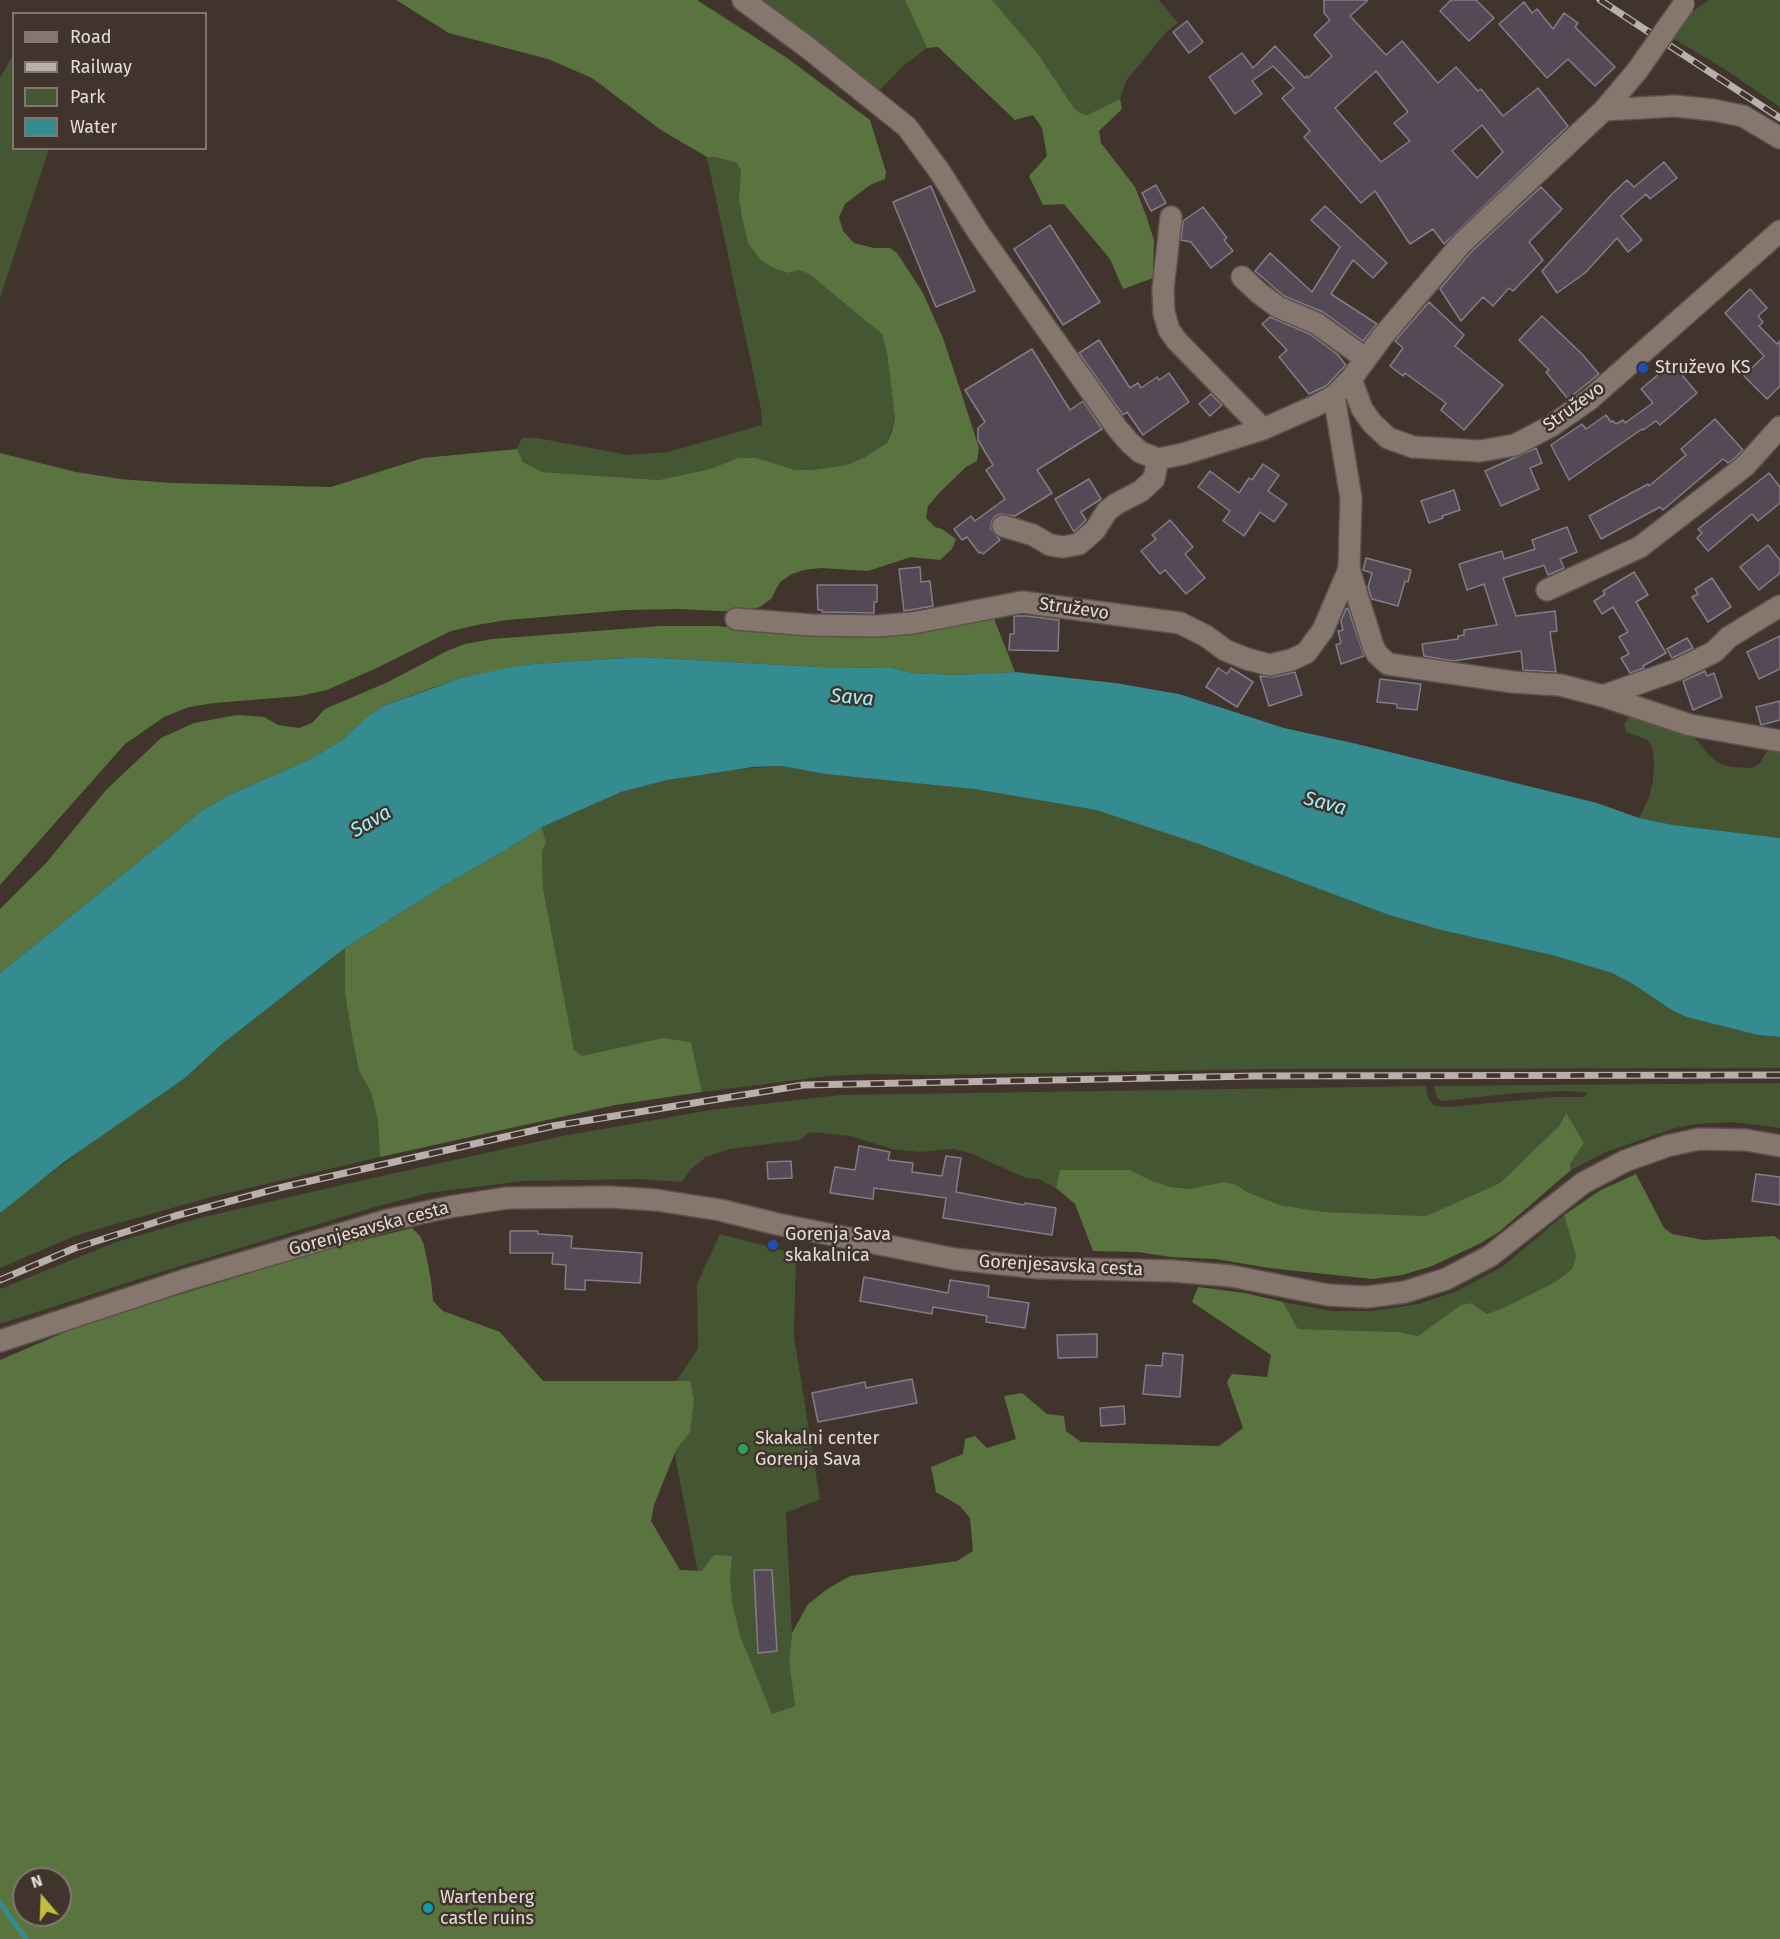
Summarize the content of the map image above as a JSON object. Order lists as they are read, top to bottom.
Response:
{
  "streets": {
    "street": ["Struževo", "Gorenjesavska cesta"]
  },
  "water": ["Sava"],
  "places": [
    "Struževo KS",
    "Gorenja Sava skakalnica",
    "Skakalni center Gorenja Sava",
    "Wartenberg castle ruins"
  ],
  "legend": [
    "Road",
    "Railway",
    "Park",
    "Water"
  ],
  "north": "top"
}
